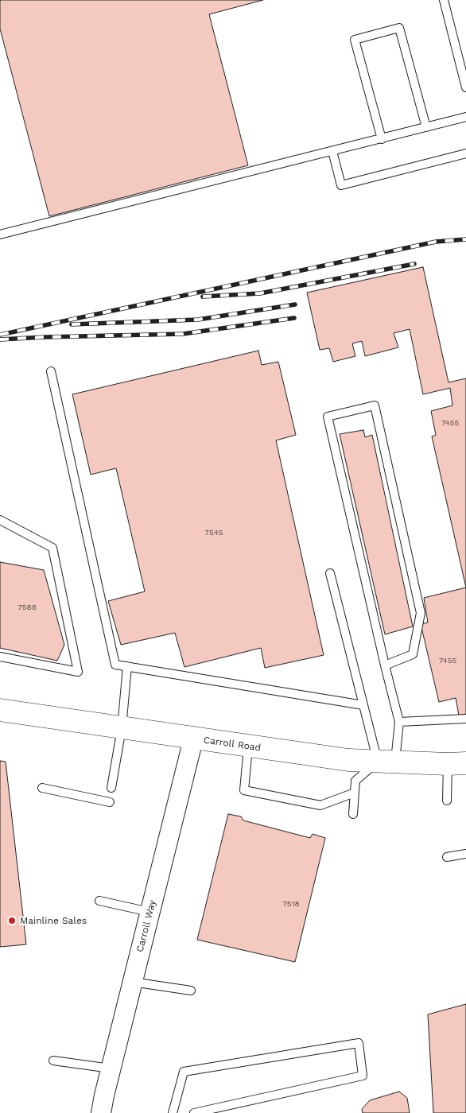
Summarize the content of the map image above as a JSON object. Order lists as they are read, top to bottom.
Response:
{
  "streets": {
    "main road": ["Carroll Road"],
    "street": ["Carroll Way"]
  },
  "crossings": [
    ["Carroll Road", "Carroll Way"]
  ],
  "places": ["Mainline Sales"],
  "house_numbers": [
    "7455",
    "7545",
    "7588",
    "7455",
    "7518"
  ]
}
